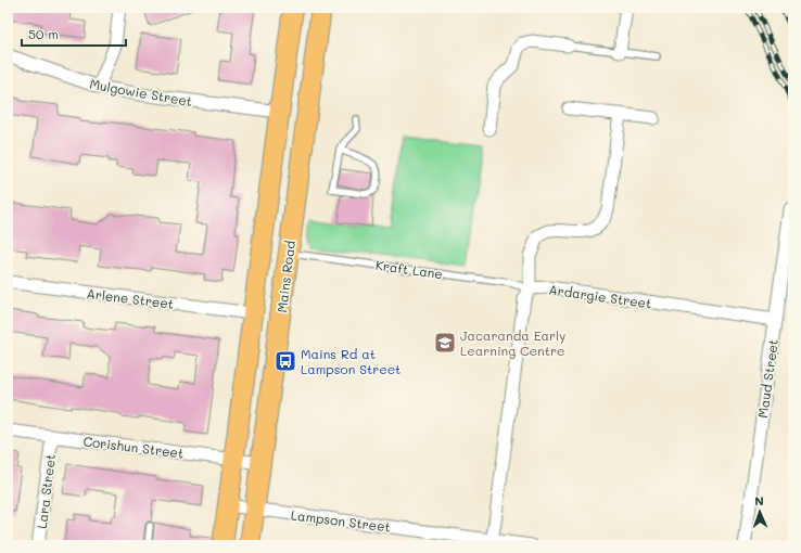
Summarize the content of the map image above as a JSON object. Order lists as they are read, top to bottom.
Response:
{
  "streets": {
    "main road": ["Mains Road"],
    "street": [
      "Mulgowie Street",
      "Ardargie Street",
      "Arlene Street",
      "Maud Street",
      "Corishun Street",
      "Lara Street",
      "Lampson Street"
    ],
    "lane": ["Kraft Lane"]
  },
  "crossings": [
    ["Kraft Lane", "Mains Road"],
    ["Kraft Lane", "Ardargie Street"],
    ["Mains Road", "Corishun Street"],
    ["Mains Road", "Lampson Street"],
    ["Ardargie Street", "Maud Street"],
    ["Ardargie Street", "Lampson Street"],
    ["Corishun Street", "Lara Street"]
  ],
  "places": {
    "school or university": ["Jacaranda Early Learning Centre"],
    "bus stop": ["Mains Rd at Lampson Street"]
  },
  "scale_bar": "50 m",
  "north": "top"
}
